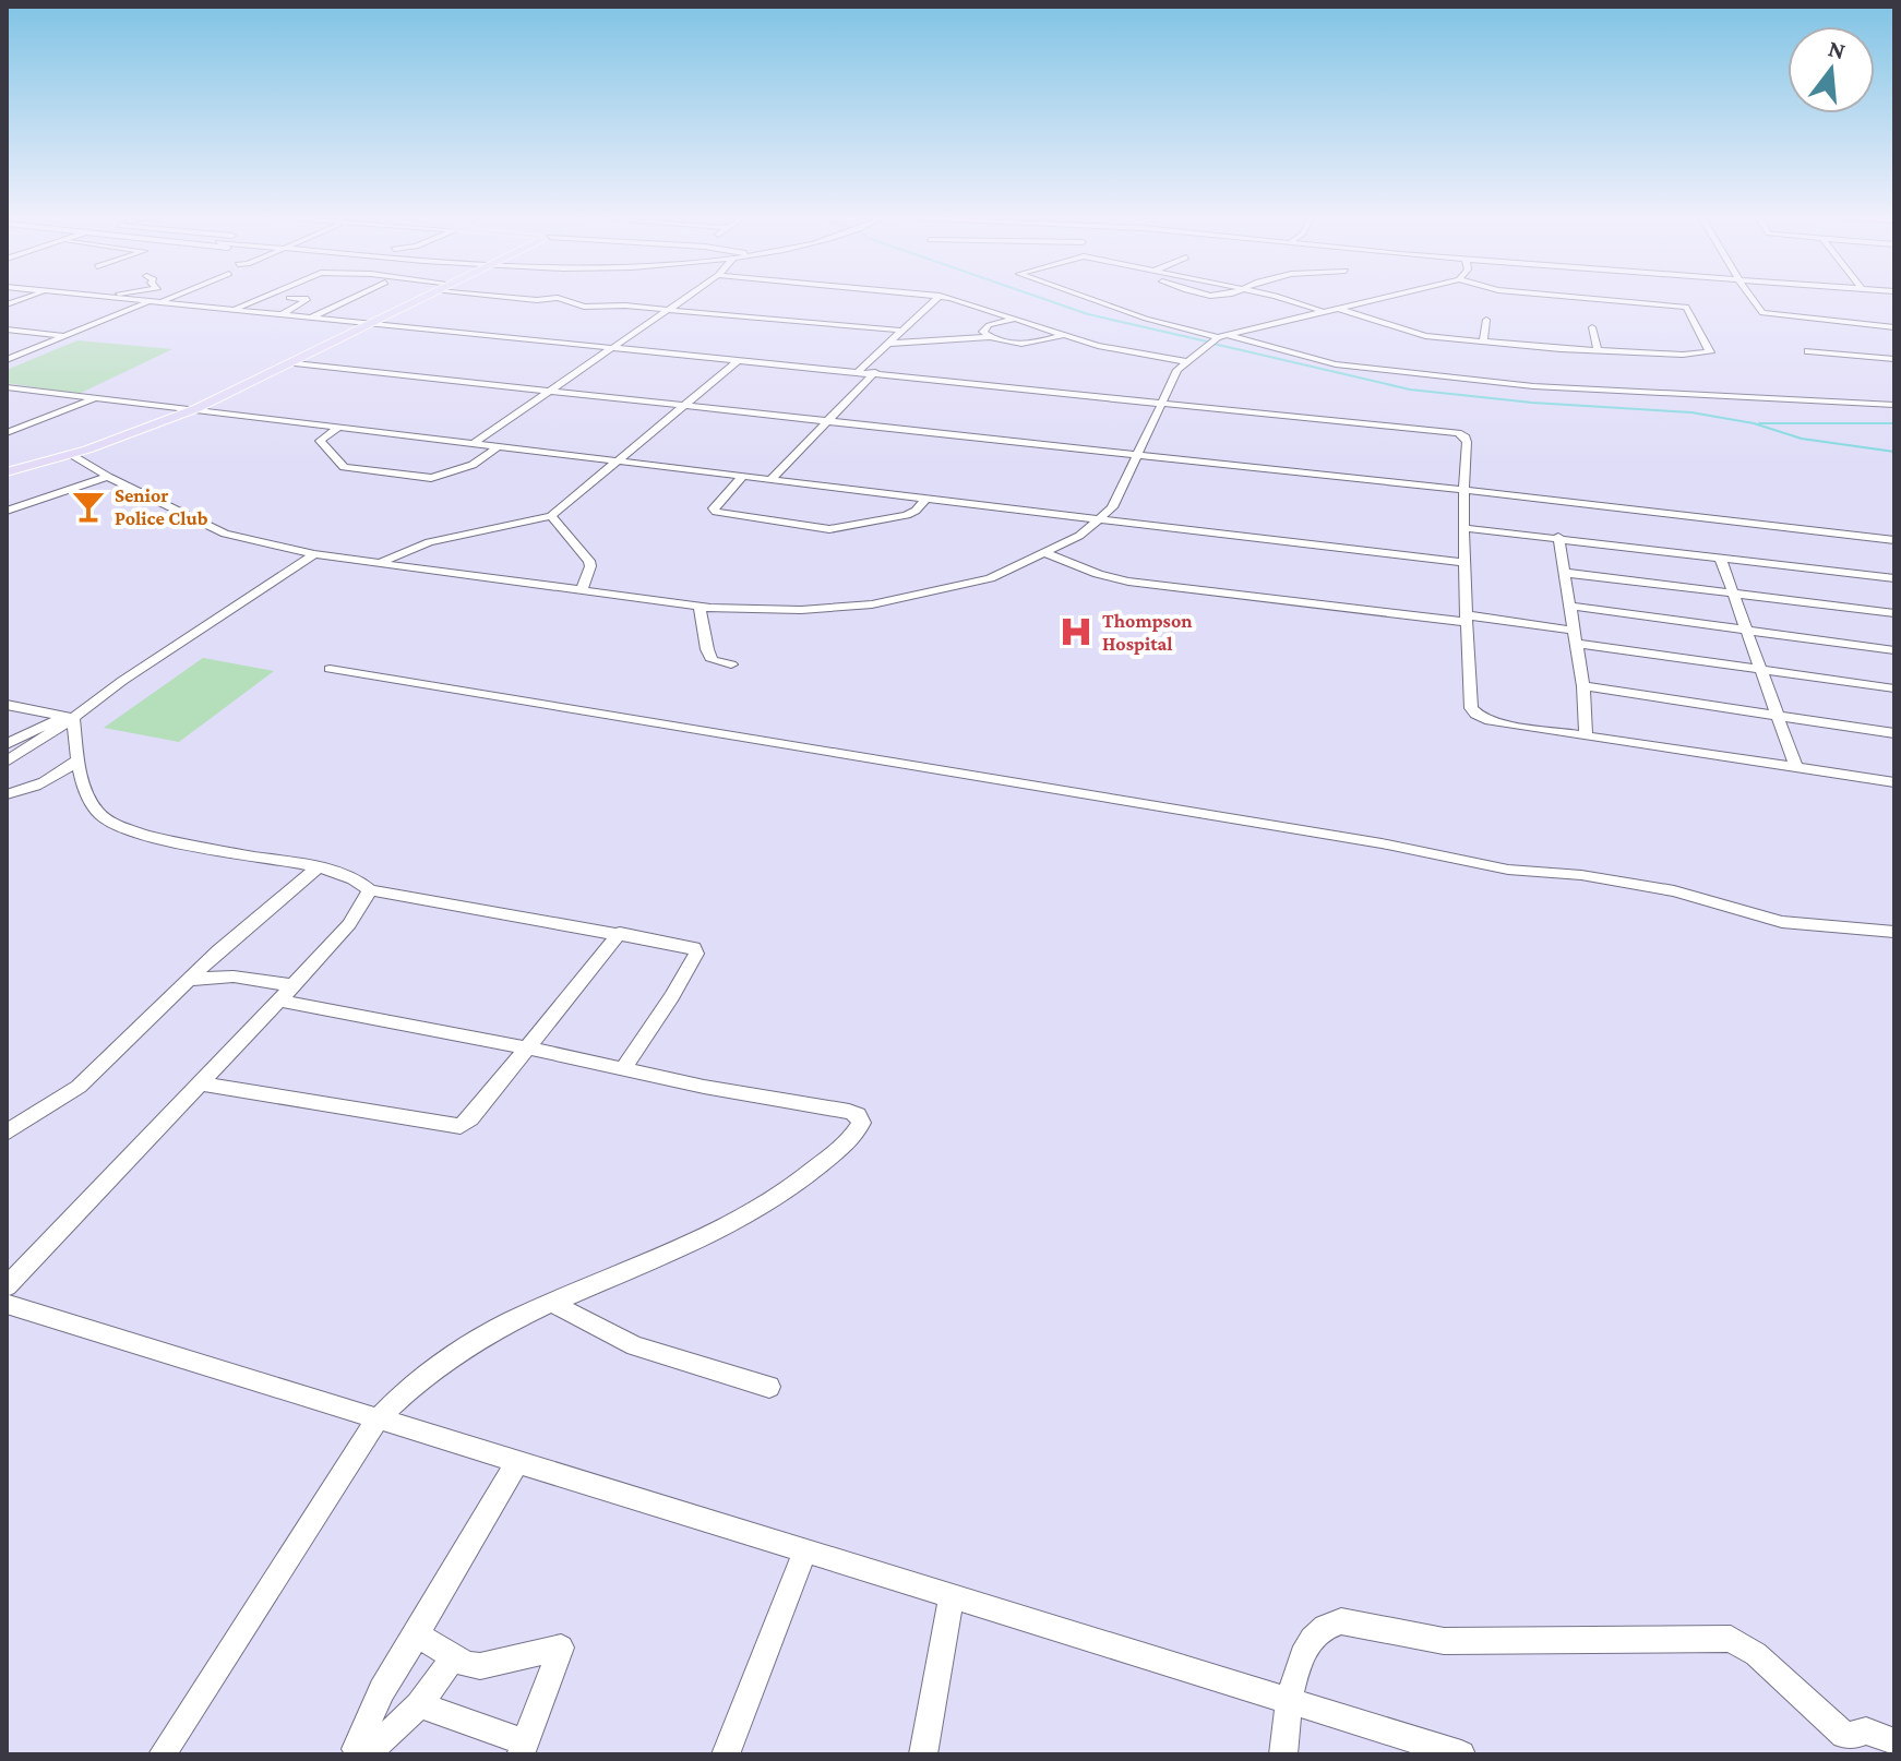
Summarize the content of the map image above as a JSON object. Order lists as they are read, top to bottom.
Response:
{
  "places": {
    "bar": ["Senior Police Club"],
    "hospital": ["Thompson Hospital"]
  },
  "north": "top"
}
